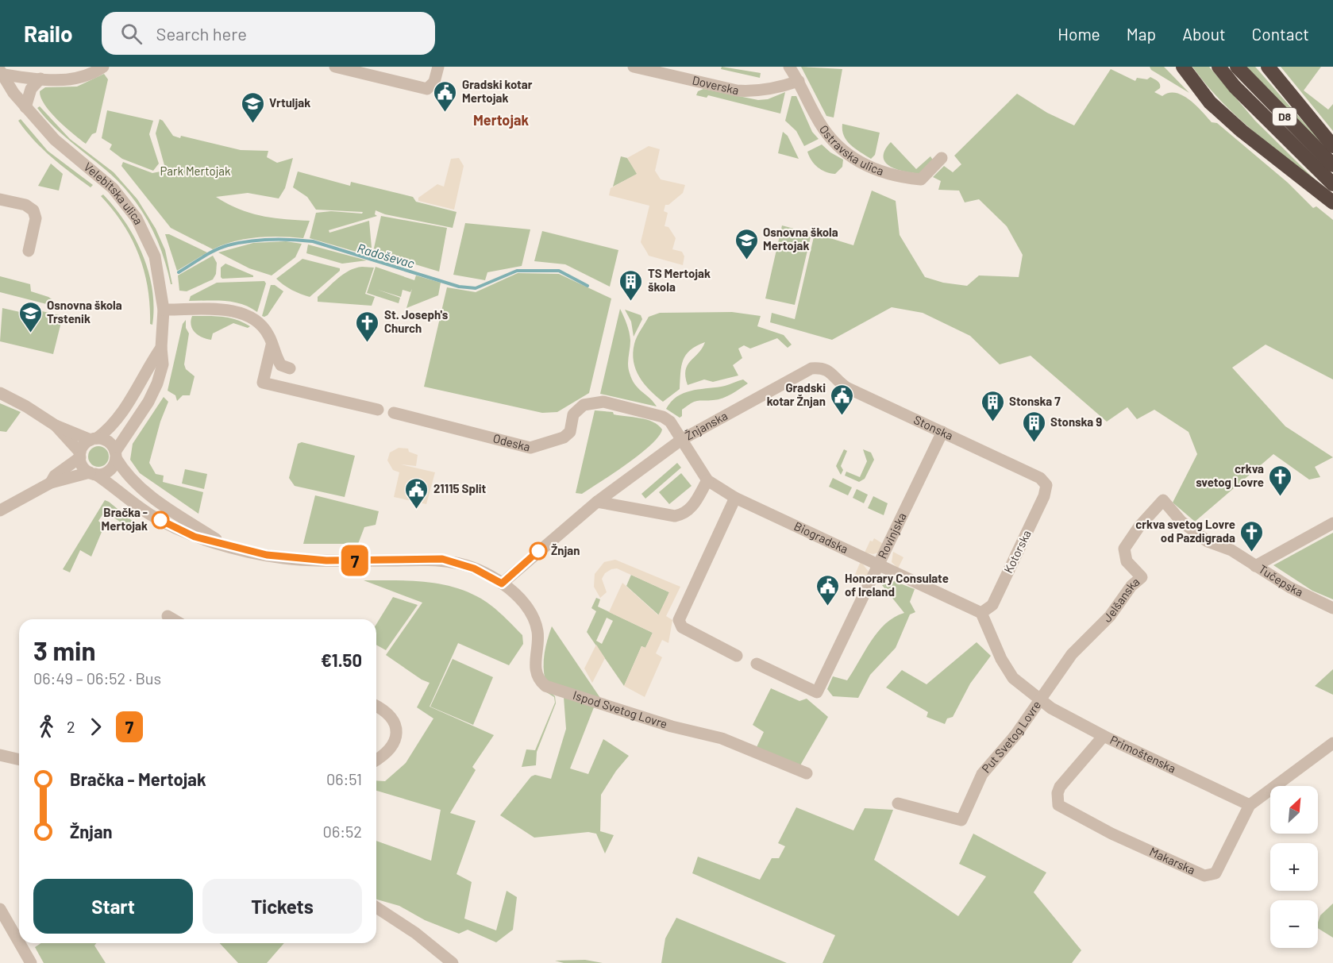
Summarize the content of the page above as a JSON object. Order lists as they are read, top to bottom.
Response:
{
  "streets": {
    "highway": ["D8"],
    "street": [
      "Doverska",
      "Ostravska ulica",
      "Velebitska ulica",
      "Žnjanska",
      "Stonska",
      "Odeska",
      "Rovinjska",
      "Biogradska",
      "Kotorska",
      "Tučepska",
      "Jelšanska",
      "Ispod Svetog Lovre",
      "Put Svetog Lovre",
      "Primoštenska",
      "Makarska"
    ]
  },
  "crossings": [
    ["Doverska", "Ostravska ulica"],
    ["Velebitska ulica", "Ispod Svetog Lovre"],
    ["Žnjanska", "Stonska"],
    ["Žnjanska", "Odeska"],
    ["Žnjanska", "Biogradska"],
    ["Žnjanska", "Ispod Svetog Lovre"],
    ["Stonska", "Rovinjska"],
    ["Stonska", "Kotorska"],
    ["Odeska", "Biogradska"],
    ["Rovinjska", "Biogradska"],
    ["Biogradska", "Kotorska"],
    ["Biogradska", "Put Svetog Lovre"],
    ["Kotorska", "Put Svetog Lovre"],
    ["Tučepska", "Jelšanska"],
    ["Jelšanska", "Put Svetog Lovre"],
    ["Jelšanska", "Primoštenska"],
    ["Put Svetog Lovre", "Primoštenska"],
    ["Primoštenska", "Makarska"]
  ],
  "districts": ["Mertojak"],
  "water": ["Radoševac"],
  "parks": ["Park Mertojak"],
  "places": {
    "public building": [
      "Gradski kotar Mertojak",
      "Gradski kotar Žnjan",
      "21115 Split",
      "Honorary Consulate of Ireland"
    ],
    "school or university": ["Vrtuljak", "Osnovna škola Mertojak", "Osnovna škola Trstenik"],
    "building": ["TS Mertojak škola", "Stonska 7", "Stonska 9"],
    "church": ["St. Joseph's Church", "crkva svetog Lovre", "crkva svetog Lovre od Pazdigrada"],
    "other": ["Bračka - Mertojak", "Žnjan"]
  },
  "lines": ["bus line 7"],
  "north": "top right",
  "page": {
    "header": "Railo",
    "search": "Search here",
    "nav": [
      "Home",
      "Map",
      "About",
      "Contact"
    ],
    "on_map": "7",
    "heading": ["3 min", "06:49 – 06:52 · Bus", "€1.50"],
    "legs": ["2", "7"],
    "list": [
      {
        "name": "Bračka - Mertojak",
        "value": "06:51"
      },
      {
        "name": "Žnjan",
        "value": "06:52"
      }
    ],
    "map_buttons": ["+", "−"],
    "buttons": ["Start", "Tickets"]
  }
}
